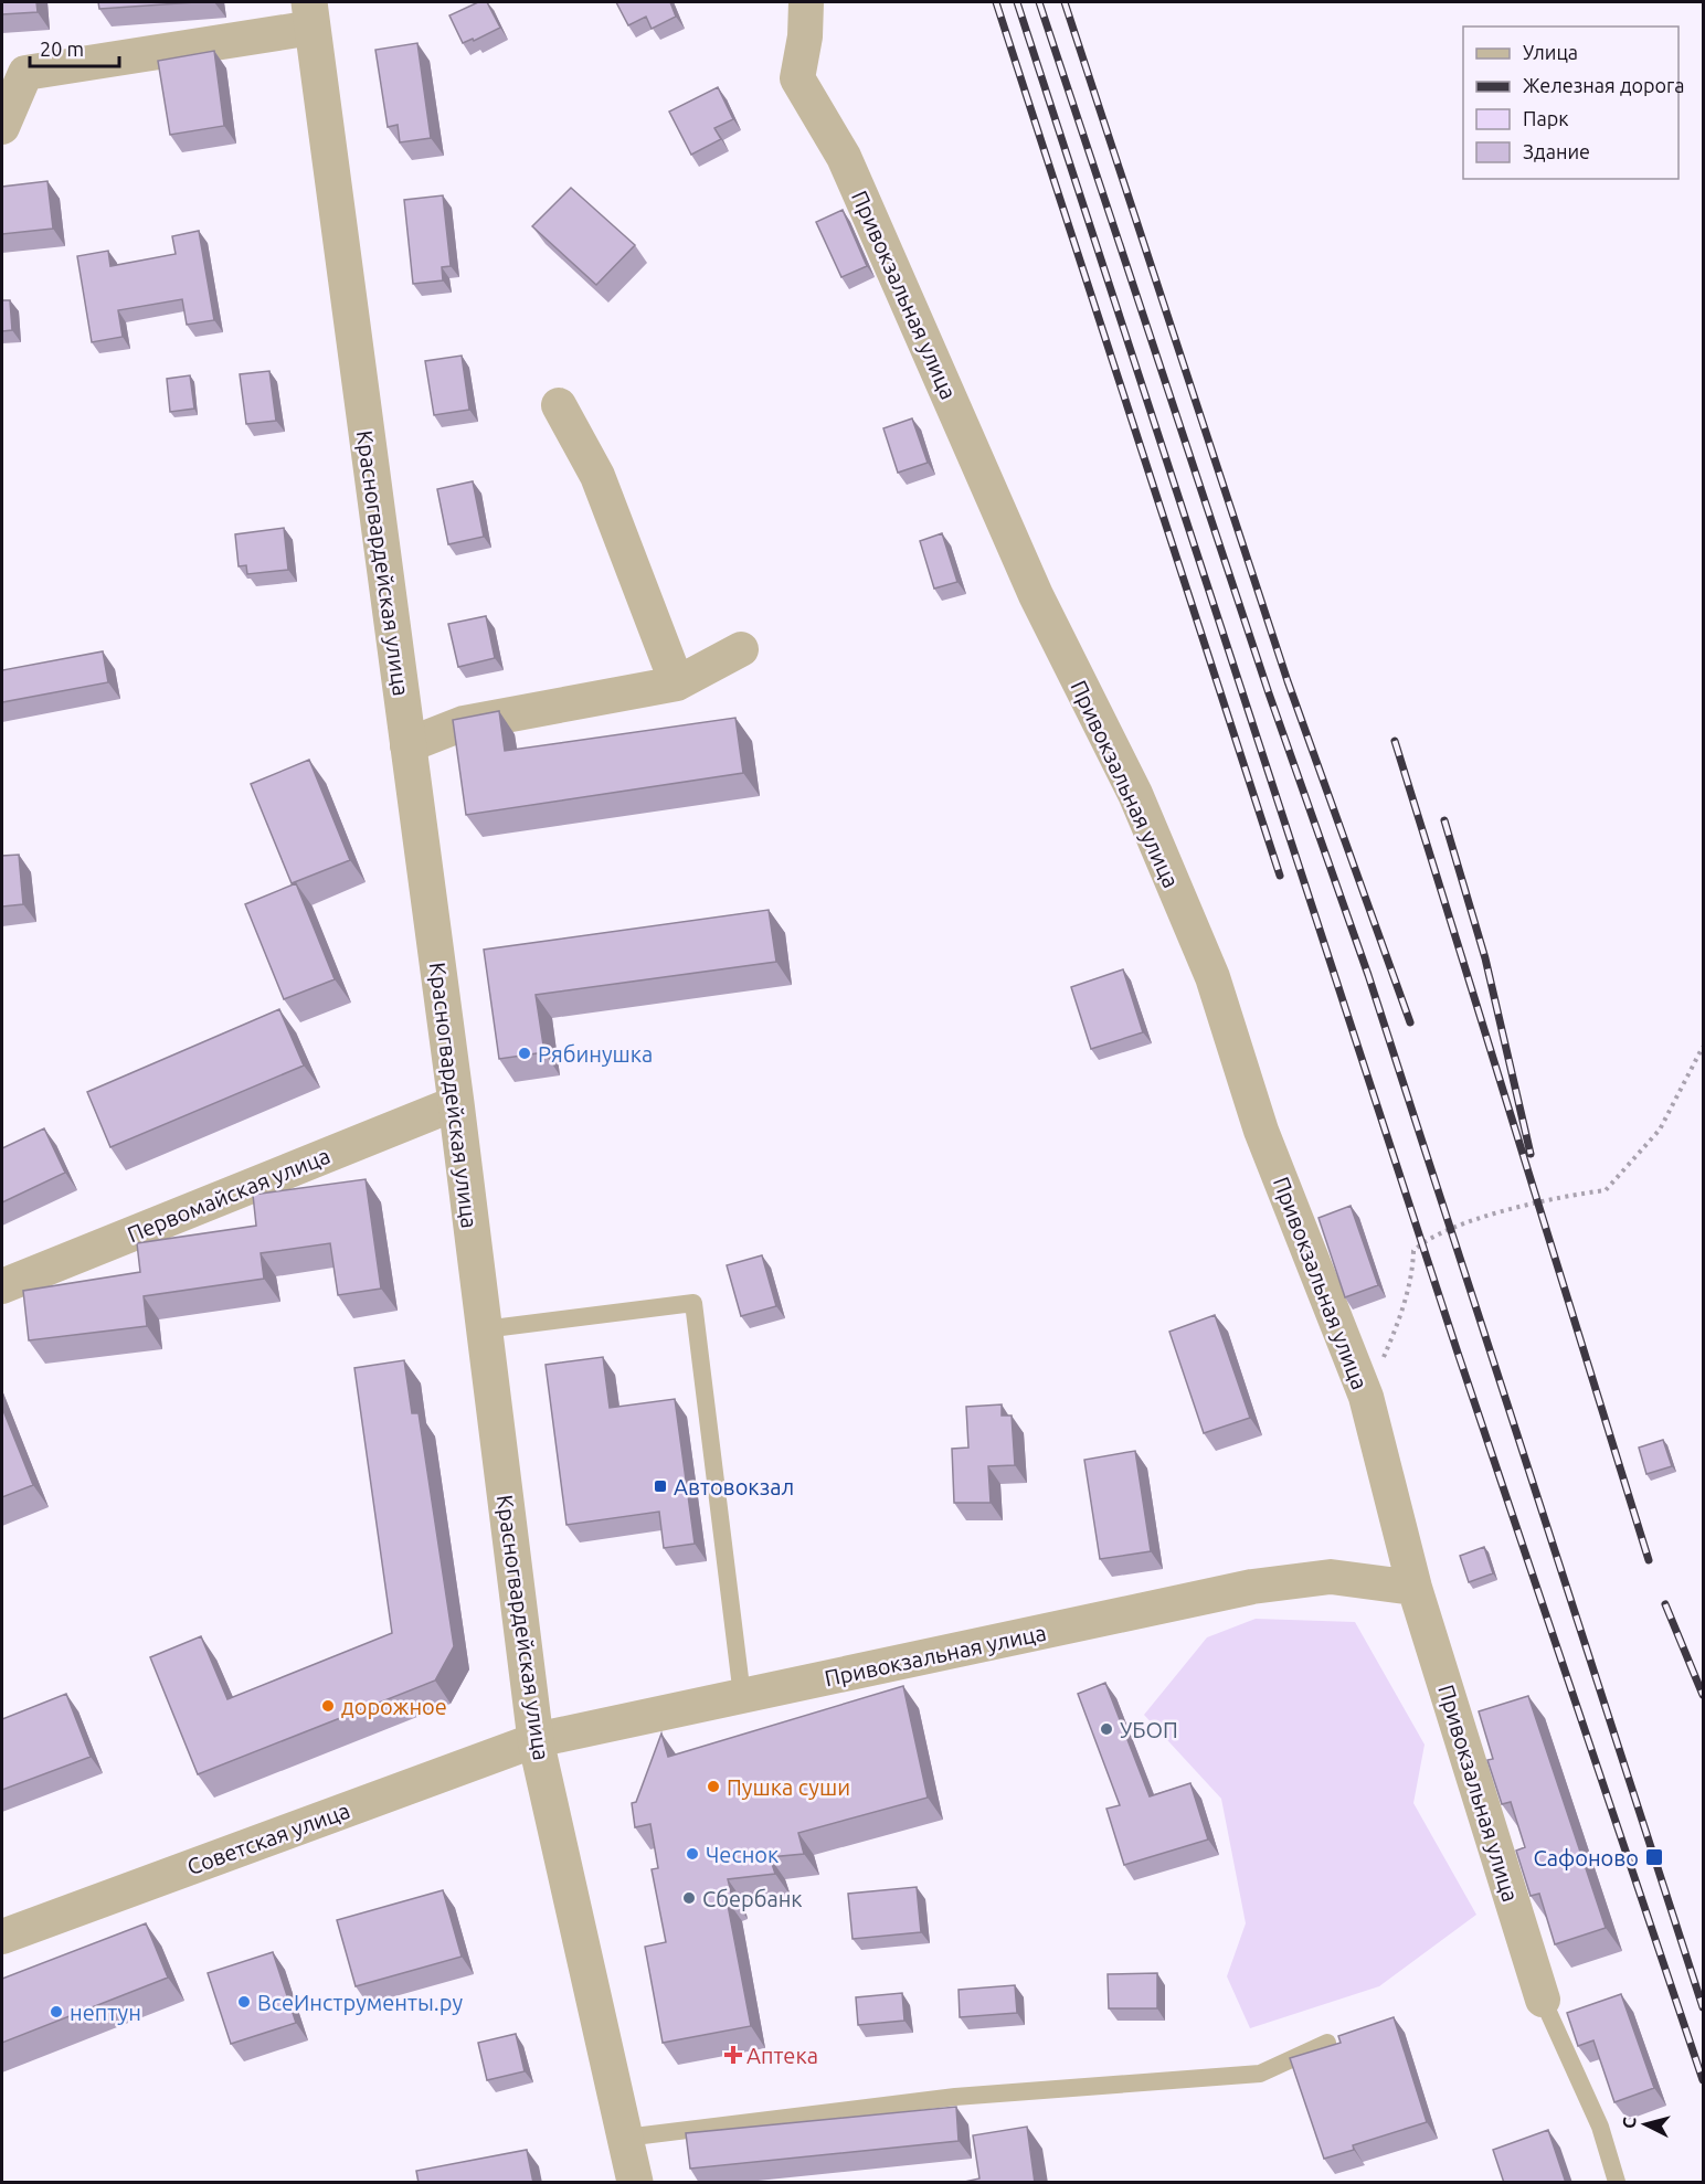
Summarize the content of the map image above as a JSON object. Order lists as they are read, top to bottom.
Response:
{
  "streets": {
    "street": [
      "Привокзальная улица",
      "Красногвардейская улица",
      "Первомайская улица",
      "Советская улица"
    ]
  },
  "crossings": [
    ["Привокзальная улица", "Красногвардейская улица"],
    ["Привокзальная улица", "Советская улица"],
    ["Красногвардейская улица", "Первомайская улица"],
    ["Красногвардейская улица", "Советская улица"]
  ],
  "places": {
    "other": [
      "Рябинушка",
      "дорожное",
      "УБОП",
      "Пушка суши",
      "Чеснок",
      "Сбербанк",
      "ВсеИнструменты.ру",
      "нептун"
    ],
    "transit": ["Автовокзал", "Сафоново"],
    "health": ["Аптека"]
  },
  "legend": [
    "Улица",
    "Железная дорога",
    "Парк",
    "Здание"
  ],
  "scale_bar": "20 m",
  "north": "left"
}
